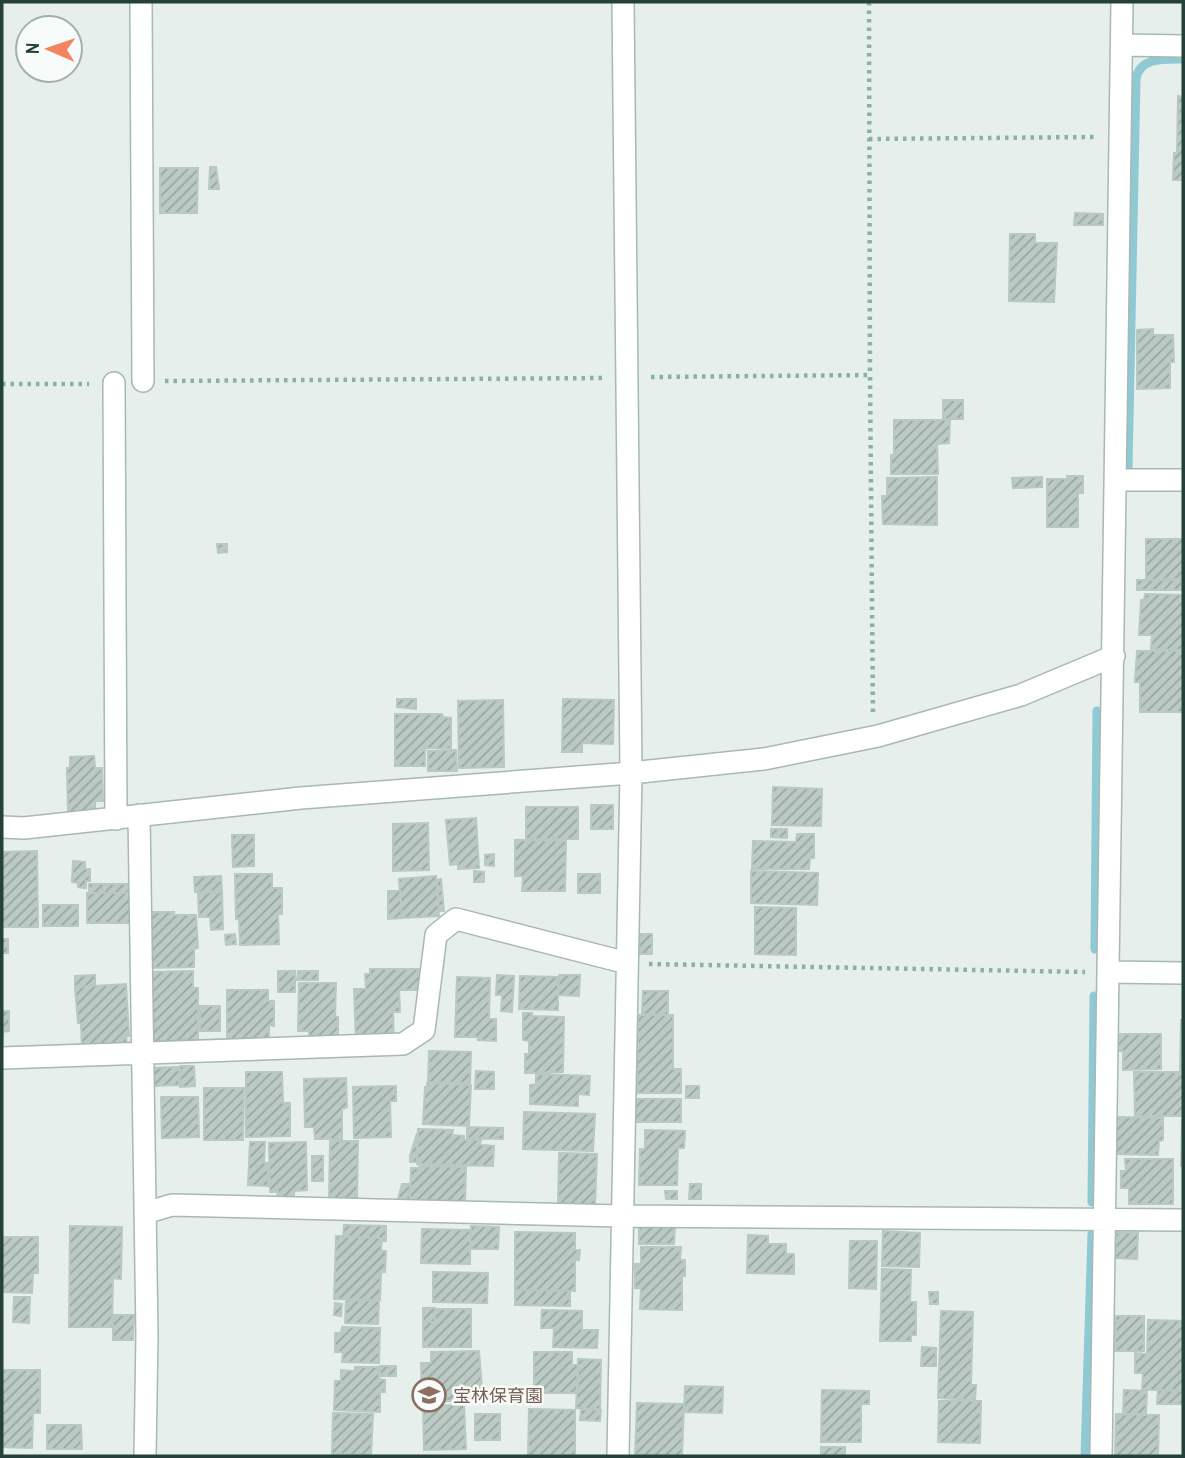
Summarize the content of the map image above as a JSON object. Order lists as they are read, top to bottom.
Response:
{
  "places": {
    "school or university": ["宝林保育園"]
  },
  "north": "left"
}
